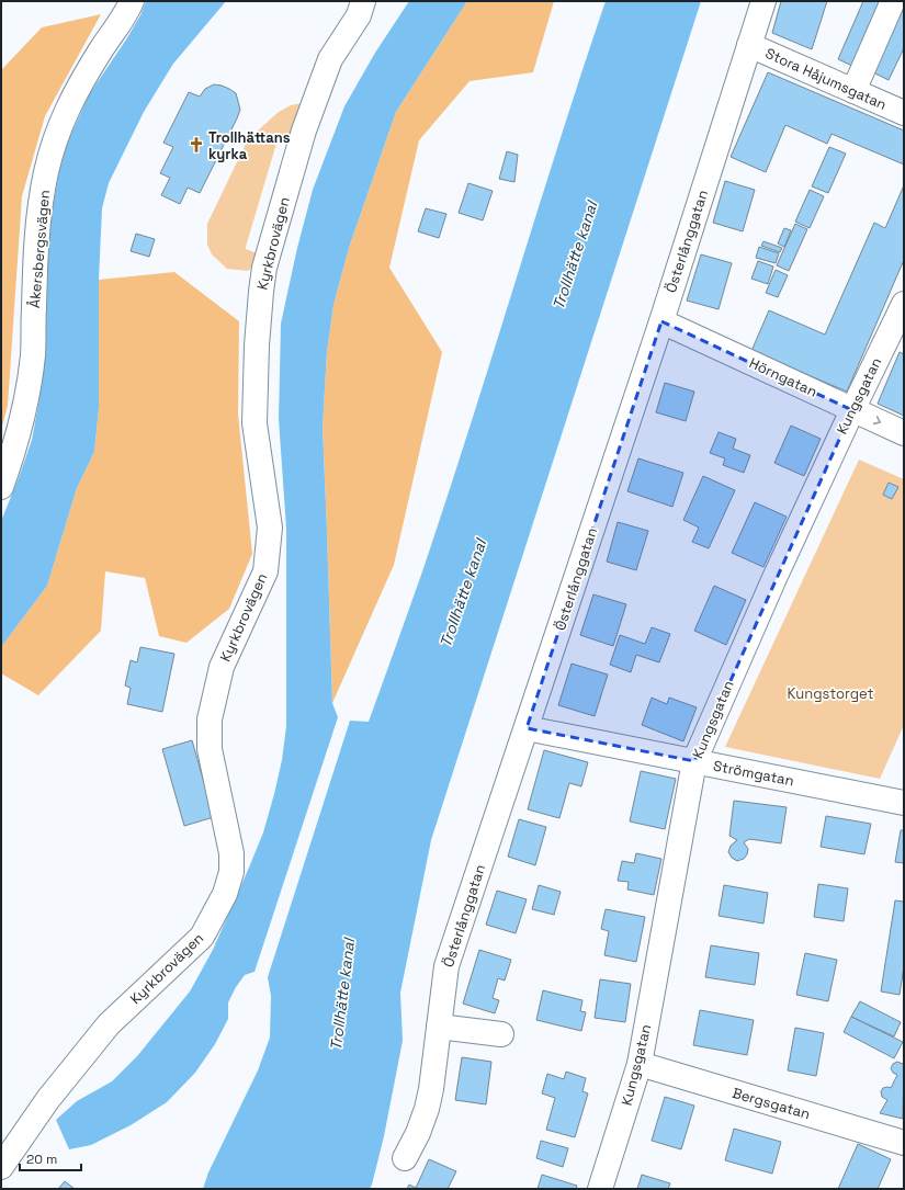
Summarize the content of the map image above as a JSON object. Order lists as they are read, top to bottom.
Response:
{
  "streets": {
    "street": [
      "Stora Håjumsgatan",
      "Österlånggatan",
      "Kyrkbrovägen",
      "Åkersbergsvägen",
      "Hörngatan",
      "Kungsgatan",
      "Strömgatan",
      "Bergsgatan"
    ]
  },
  "crossings": [
    ["Stora Håjumsgatan", "Österlånggatan"],
    ["Österlånggatan", "Hörngatan"],
    ["Österlånggatan", "Strömgatan"],
    ["Hörngatan", "Kungsgatan"],
    ["Kungsgatan", "Strömgatan"],
    ["Kungsgatan", "Bergsgatan"]
  ],
  "water": ["Trollhätte kanal"],
  "parks": ["Kungstorget"],
  "places": {
    "church": ["Trollhättans kyrka"]
  },
  "scale_bar": "20 m"
}
